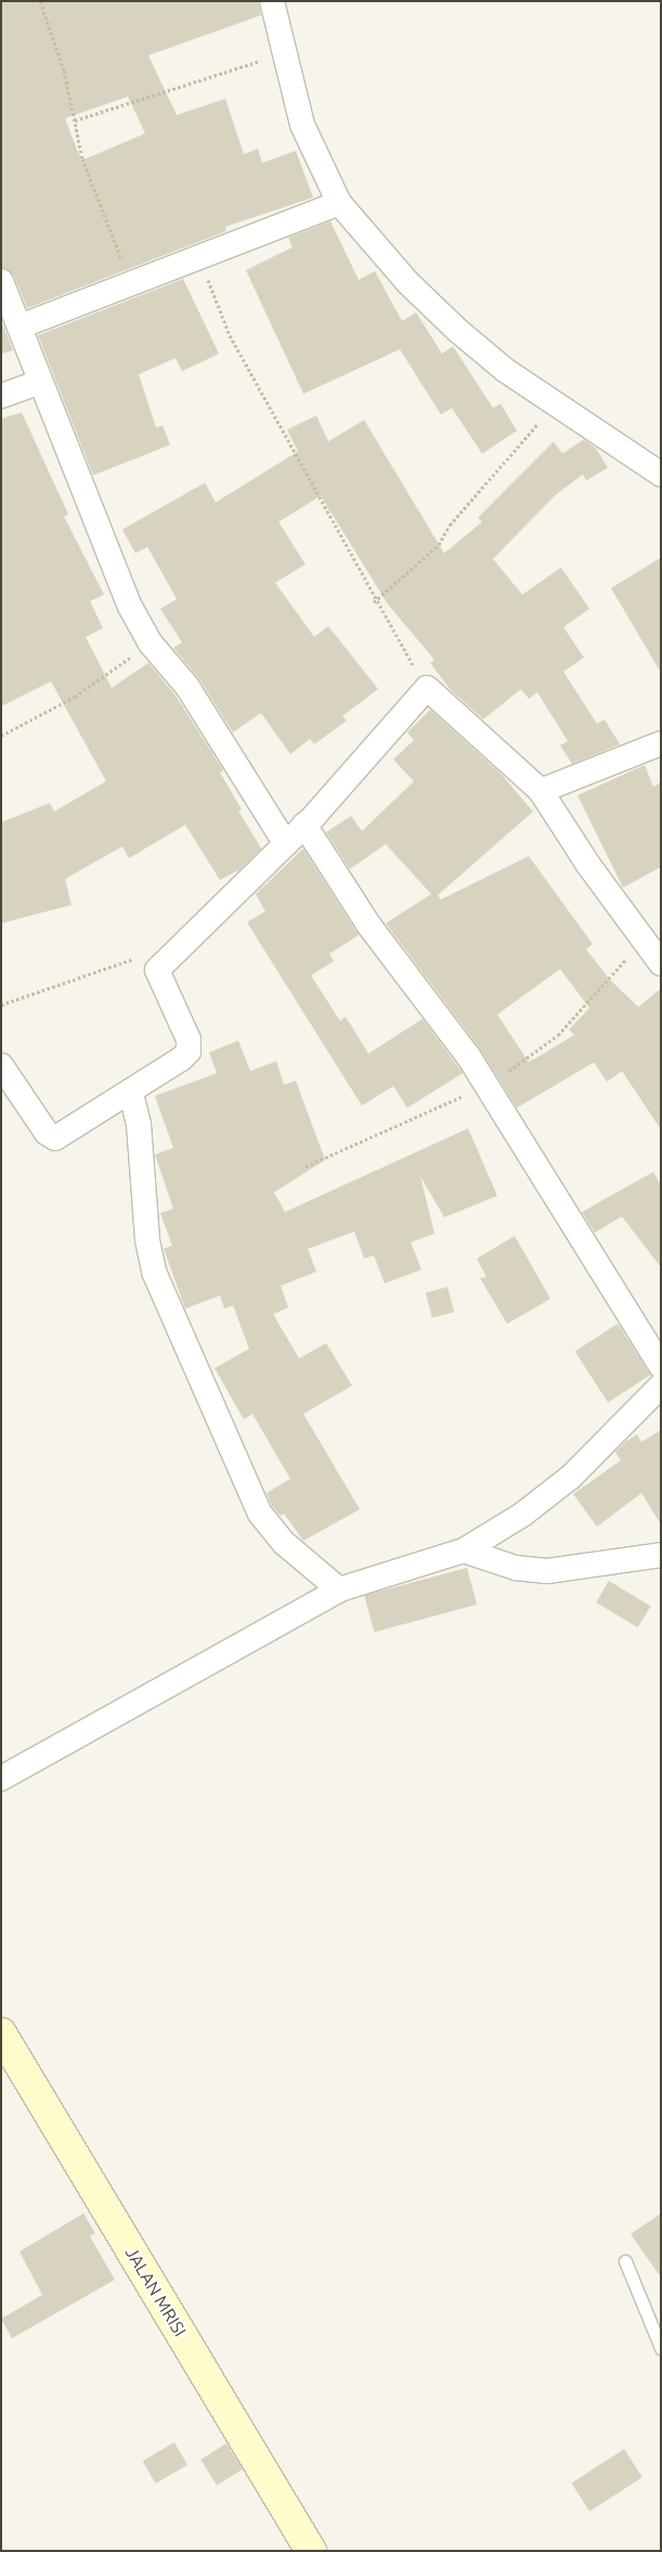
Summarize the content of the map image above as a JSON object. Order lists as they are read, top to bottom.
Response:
{
  "streets": {
    "street": ["JALAN MRISI"]
  }
}
